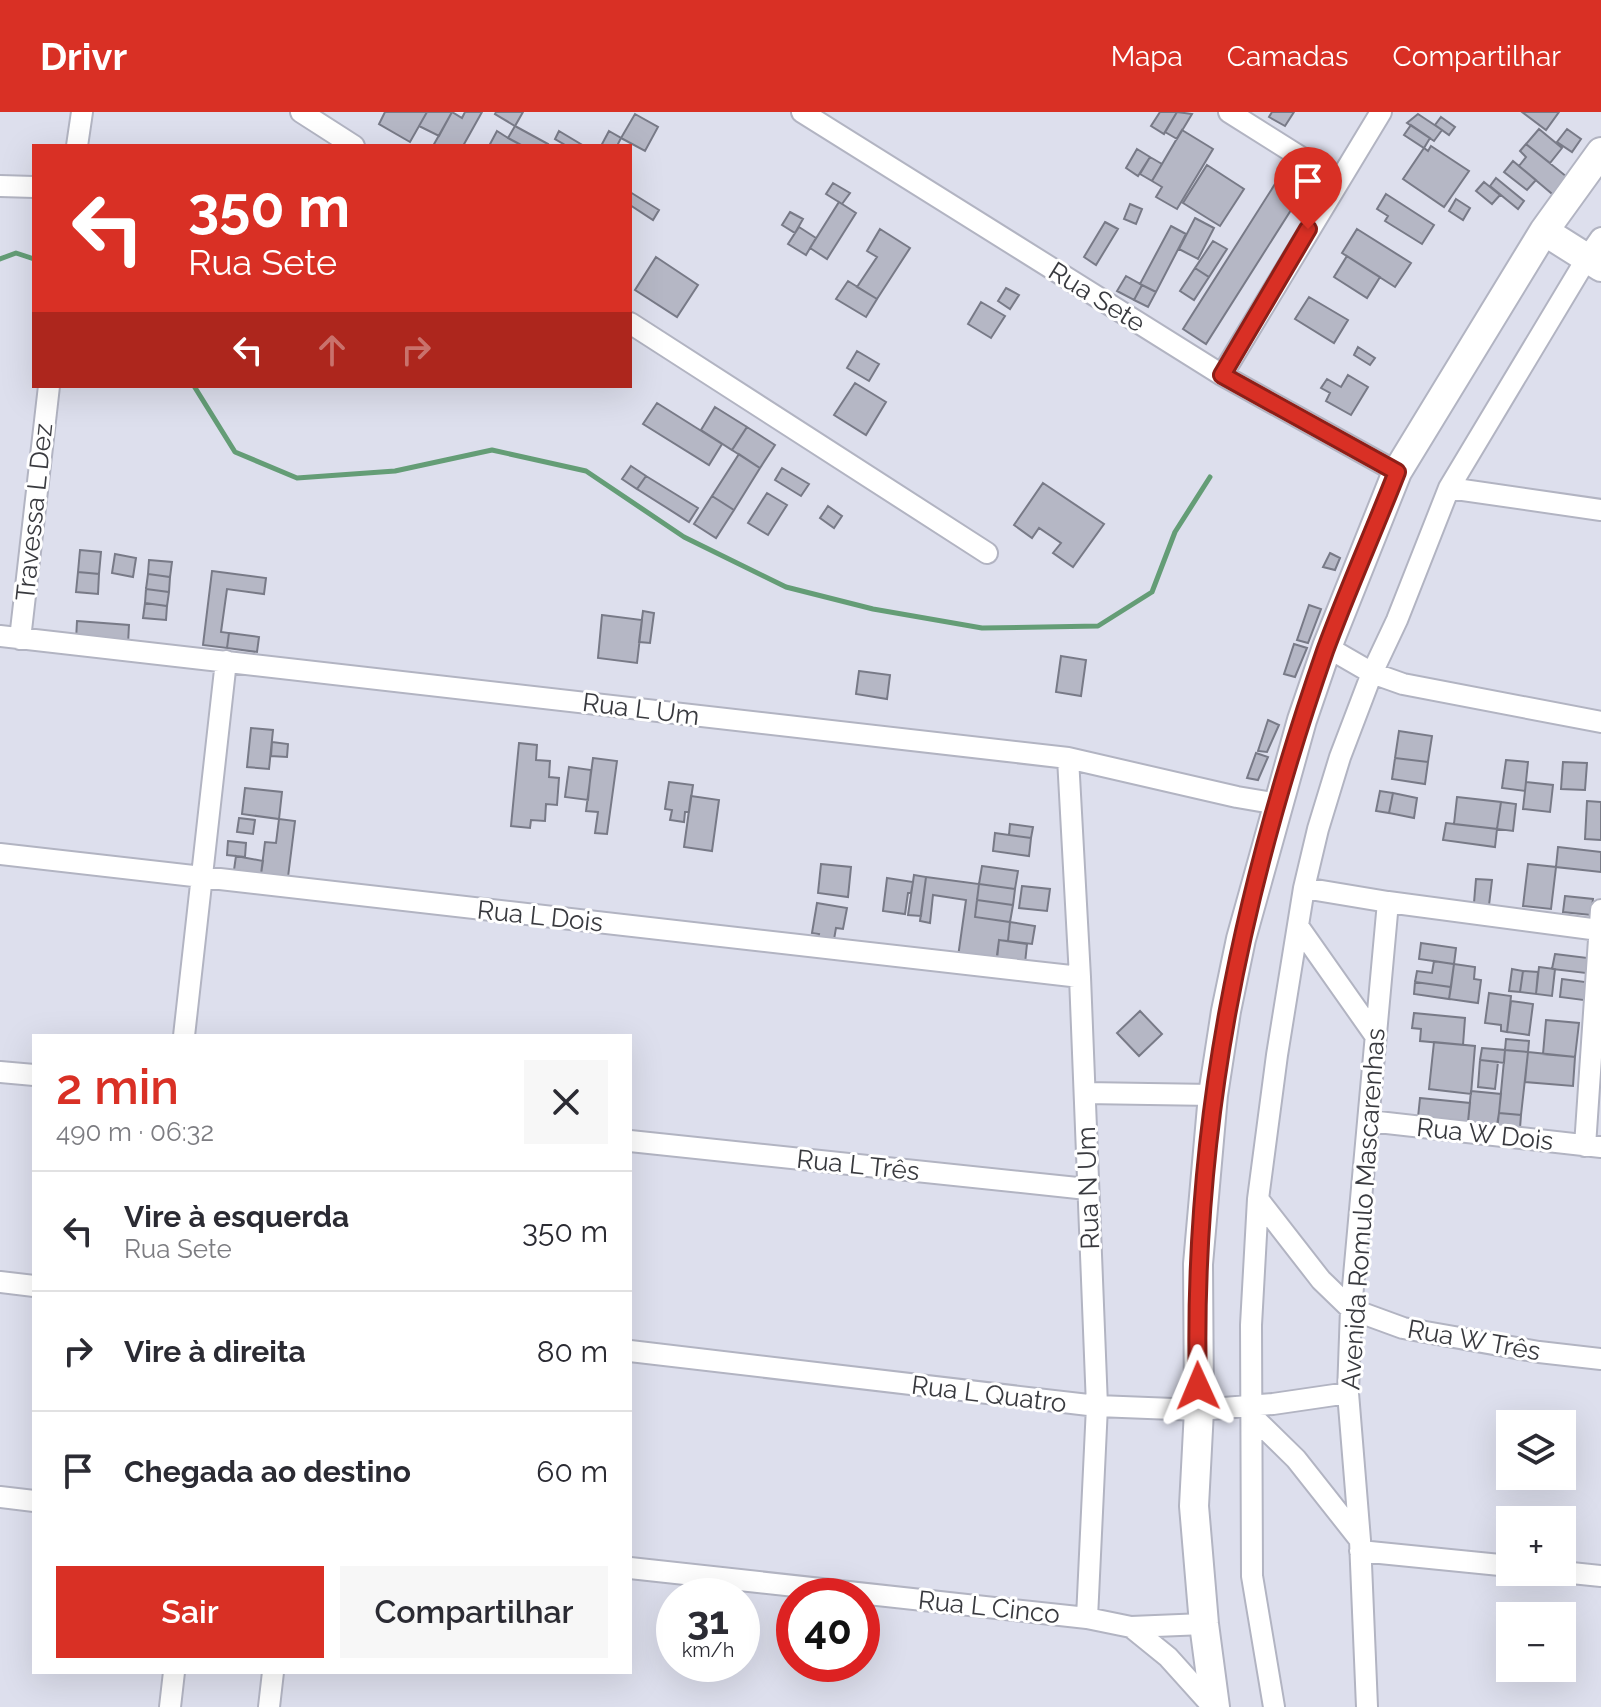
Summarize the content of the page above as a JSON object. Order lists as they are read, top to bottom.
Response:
{
  "streets": {
    "street": [
      "Rua Sete",
      "Travessa L Dez",
      "Rua L Um",
      "Rua L Dois",
      "Rua W Dois",
      "Rua L Três",
      "Rua N Um",
      "Avenida Romulo Mascarenhas",
      "Rua W Três",
      "Rua L Quatro",
      "Rua L Cinco"
    ]
  },
  "crossings": [
    ["Travessa L Dez", "Rua L Um"],
    ["Rua L Um", "Rua N Um"],
    ["Rua L Dois", "Rua N Um"],
    ["Rua W Dois", "Avenida Romulo Mascarenhas"],
    ["Rua L Três", "Rua N Um"],
    ["Rua N Um", "Rua L Quatro"],
    ["Rua N Um", "Rua L Cinco"],
    ["Avenida Romulo Mascarenhas", "Rua W Três"],
    ["Avenida Romulo Mascarenhas", "Rua L Quatro"]
  ],
  "page": {
    "header": "Drivr",
    "nav": ["Mapa", "Camadas", "Compartilhar"],
    "turn": ["350 m", "Rua Sete"],
    "heading": ["2 min", "490 m · 06:32"],
    "list": [
      {
        "name": "Vire à esquerda",
        "note": "Rua Sete",
        "value": "350 m"
      },
      {
        "name": "Vire à direita",
        "value": "80 m"
      },
      {
        "name": "Chegada ao destino",
        "value": "60 m"
      }
    ],
    "map_buttons": ["+", "−"],
    "buttons": ["Sair", "Compartilhar"],
    "speed": "31 km/h",
    "limit": "40"
  }
}
